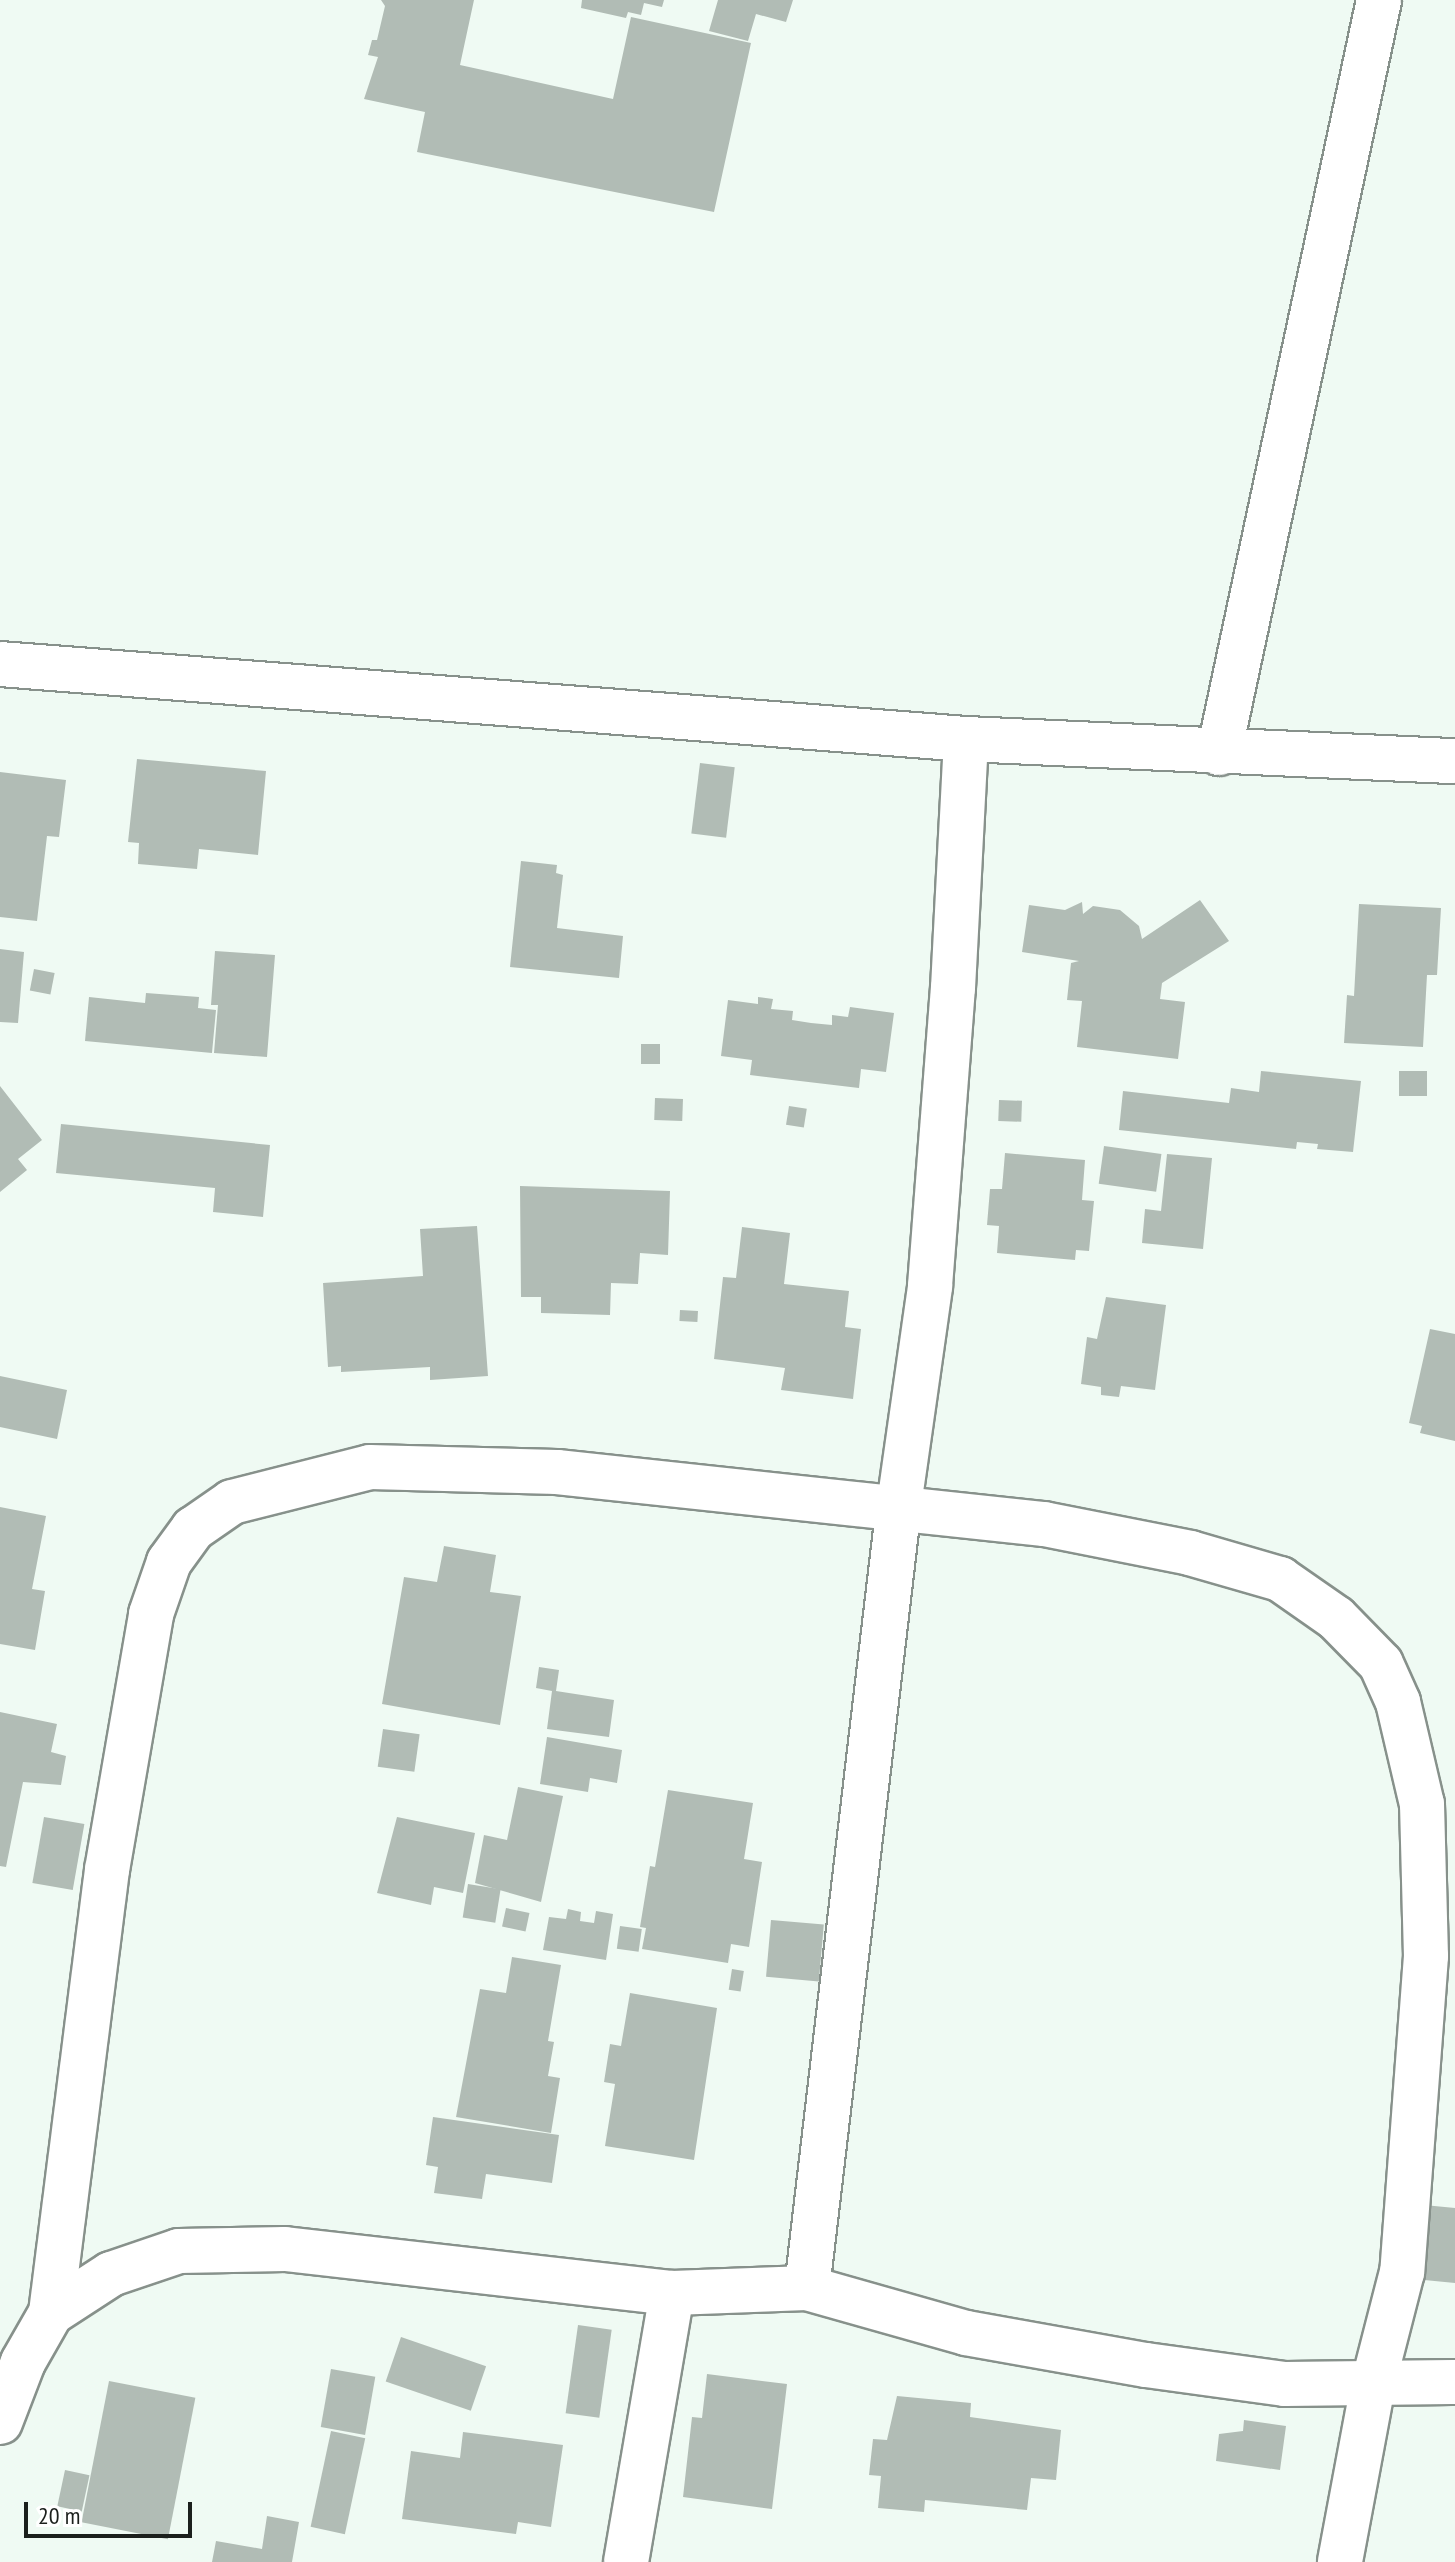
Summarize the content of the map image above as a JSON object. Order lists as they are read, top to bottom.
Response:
{
  "scale_bar": "20 m"
}
